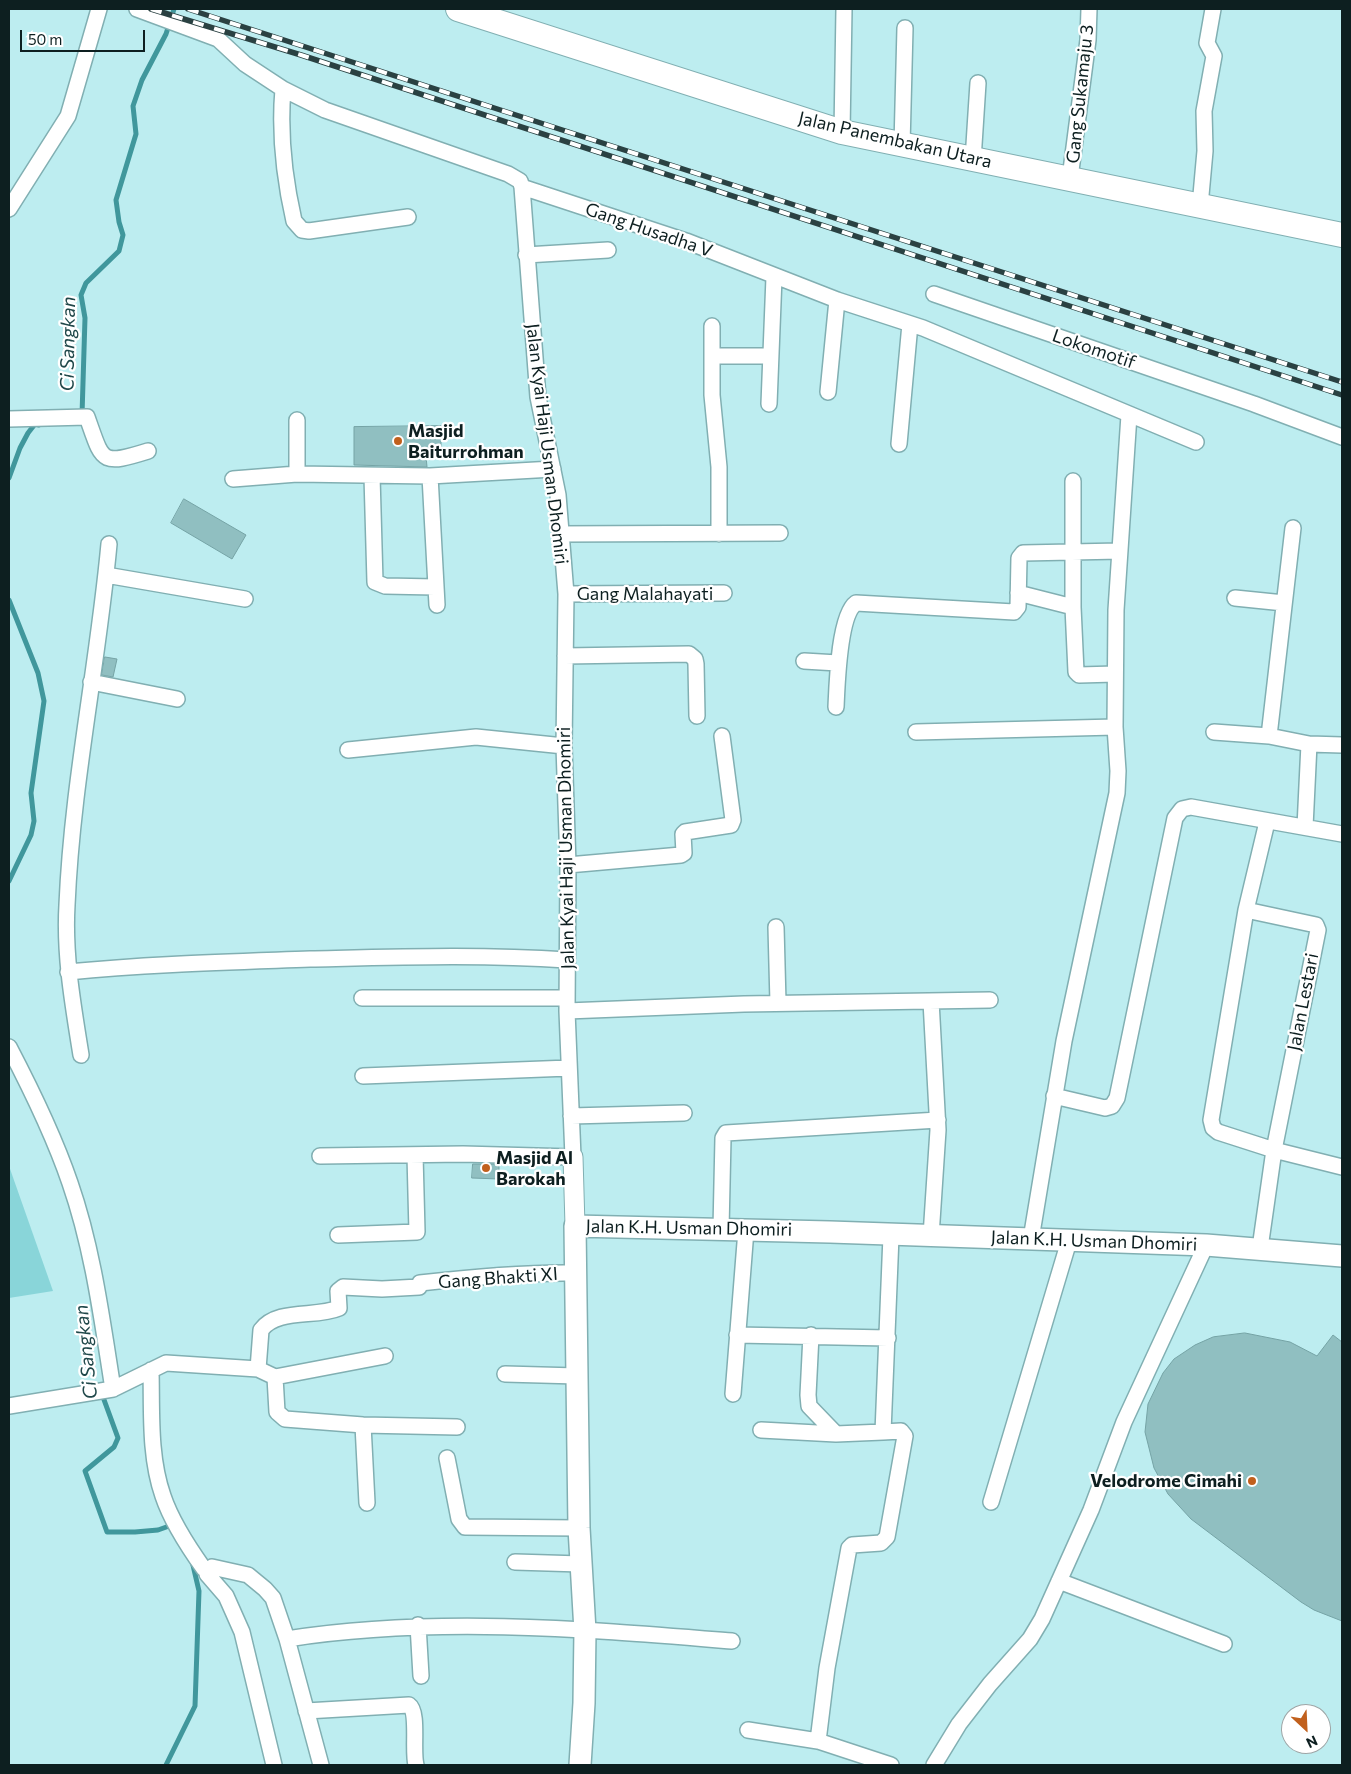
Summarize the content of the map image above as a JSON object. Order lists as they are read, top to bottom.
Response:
{
  "streets": {
    "main road": ["Jalan Panembakan Utara", "Jalan K.H. Usman Dhomiri"],
    "street": [
      "Gang Sukamaju 3",
      "Gang Husadha V",
      "Lokomotif",
      "Jalan Kyai Haji Usman Dhomiri",
      "Gang Malahayati",
      "Jalan Lestari",
      "Gang Bhakti XI"
    ]
  },
  "crossings": [
    ["Gang Sukamaju 3", "Jalan Panembakan Utara"],
    ["Gang Husadha V", "Jalan Kyai Haji Usman Dhomiri"],
    ["Jalan Kyai Haji Usman Dhomiri", "Gang Malahayati"],
    ["Jalan Kyai Haji Usman Dhomiri", "Jalan K.H. Usman Dhomiri"],
    ["Jalan K.H. Usman Dhomiri", "Gang Bhakti XI"]
  ],
  "water": ["Ci Sangkan"],
  "places": ["Masjid Baiturrohman", "Masjid Al Barokah", "Velodrome Cimahi"],
  "scale_bar": "50 m",
  "north": "bottom right"
}
